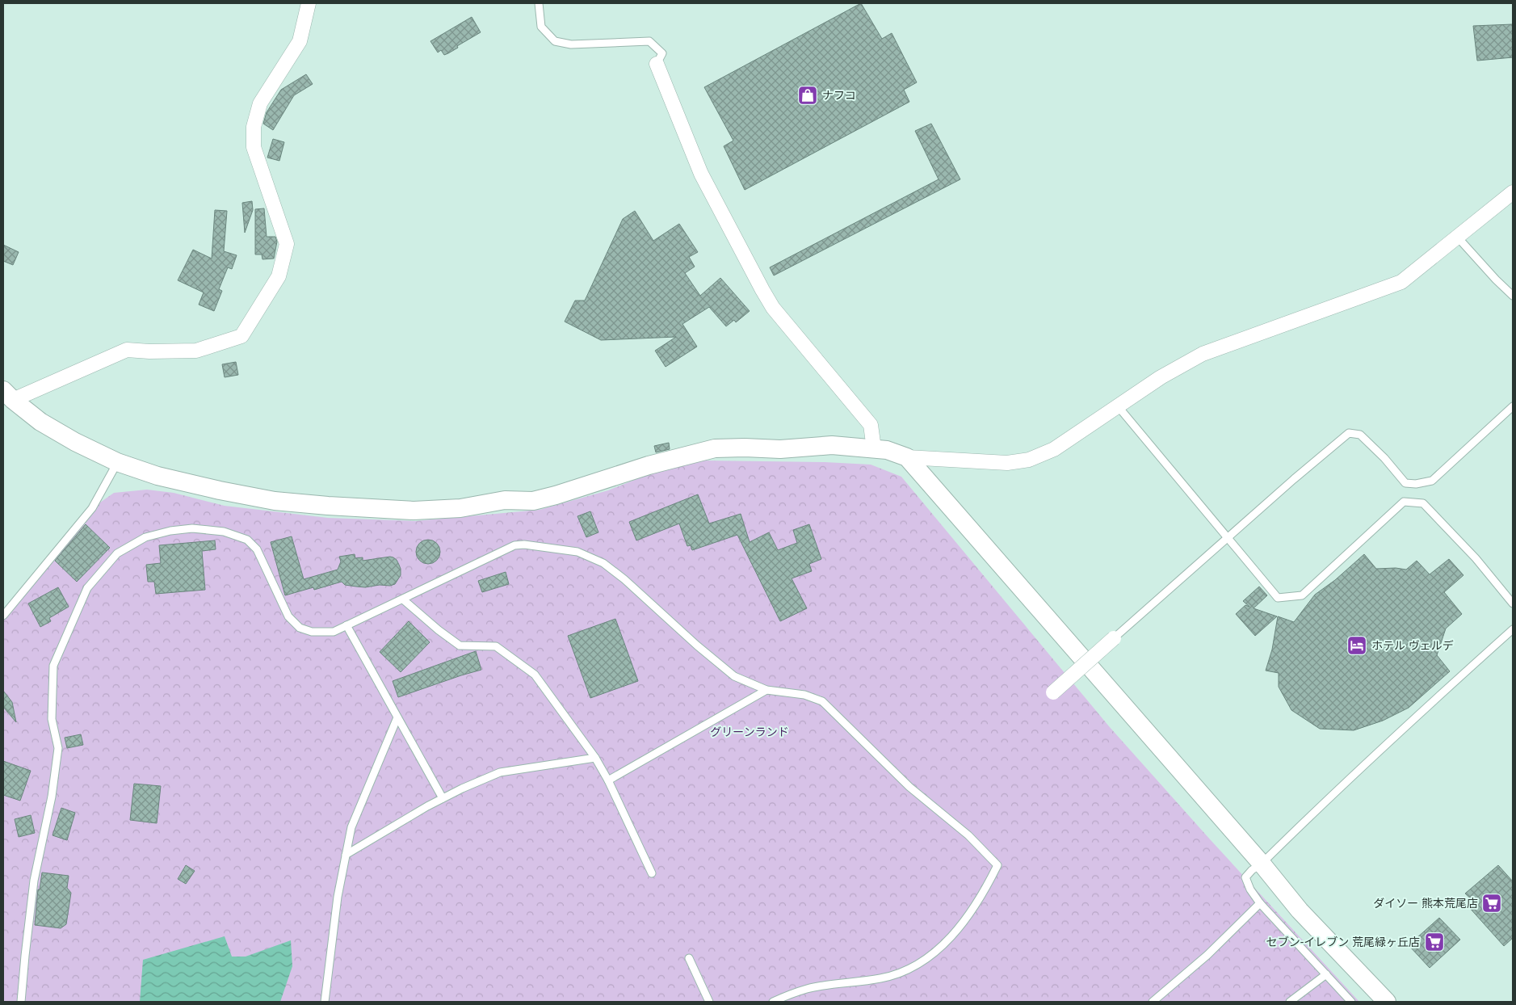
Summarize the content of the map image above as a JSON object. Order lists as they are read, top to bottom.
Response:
{
  "parks": ["グリーンランド"],
  "places": {
    "shop": ["ナフコ"],
    "hotel": ["ホテル ヴェルデ"],
    "supermarket": ["ダイソー 熊本荒尾店", "セブン-イレブン 荒尾緑ヶ丘店"]
  }
}
